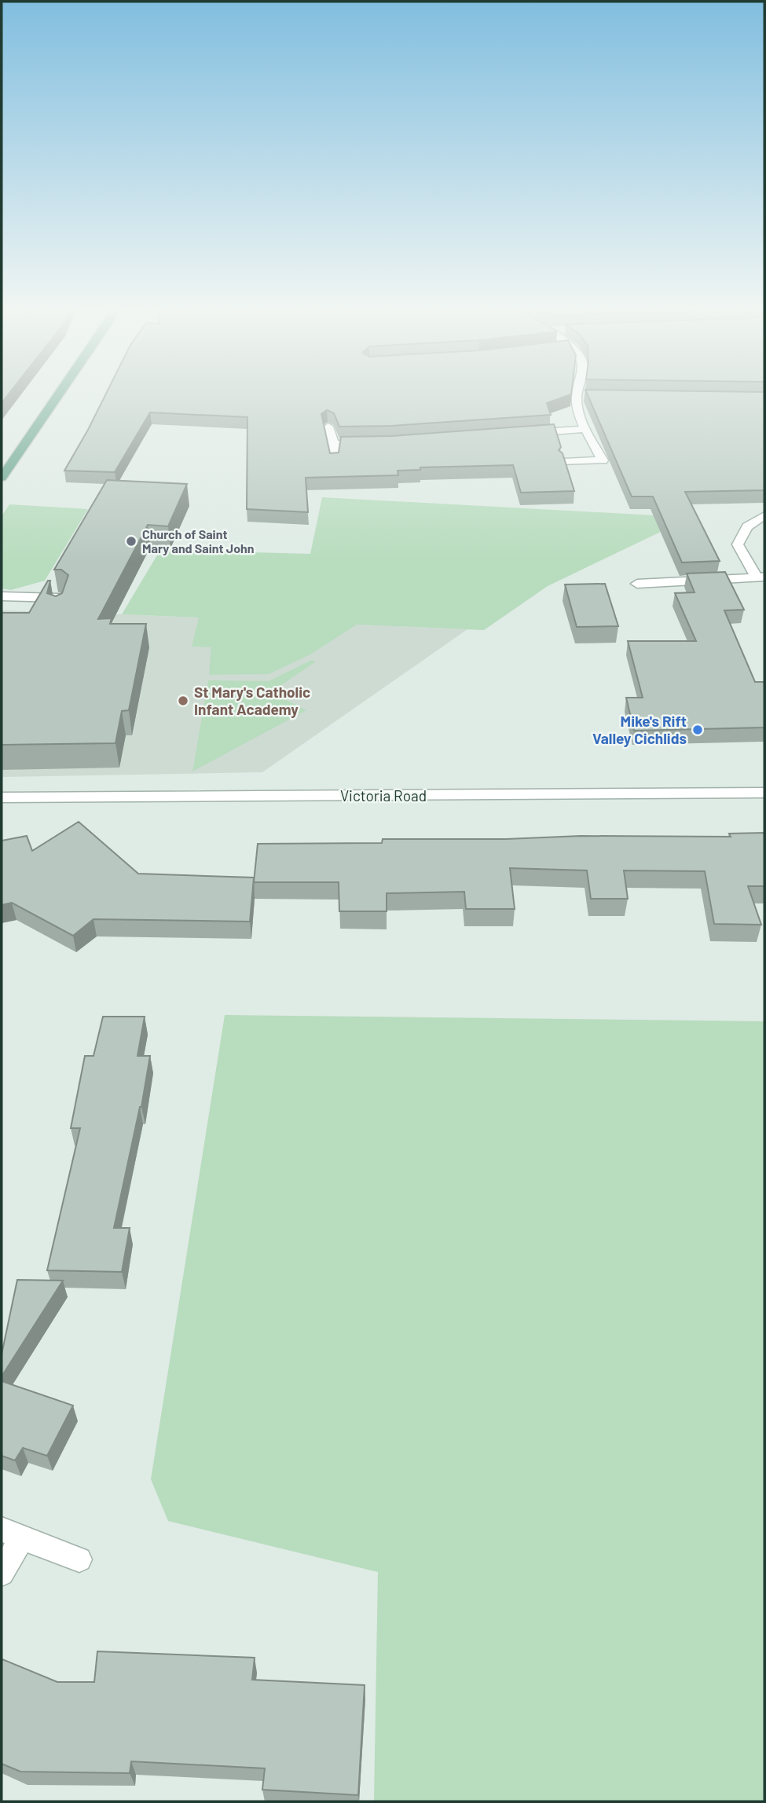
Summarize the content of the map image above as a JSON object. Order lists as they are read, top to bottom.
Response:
{
  "streets": {
    "street": ["Victoria Road"]
  },
  "places": ["Church of Saint Mary and Saint John", "St Mary's Catholic Infant Academy", "Mike's Rift Valley Cichlids"]
}
